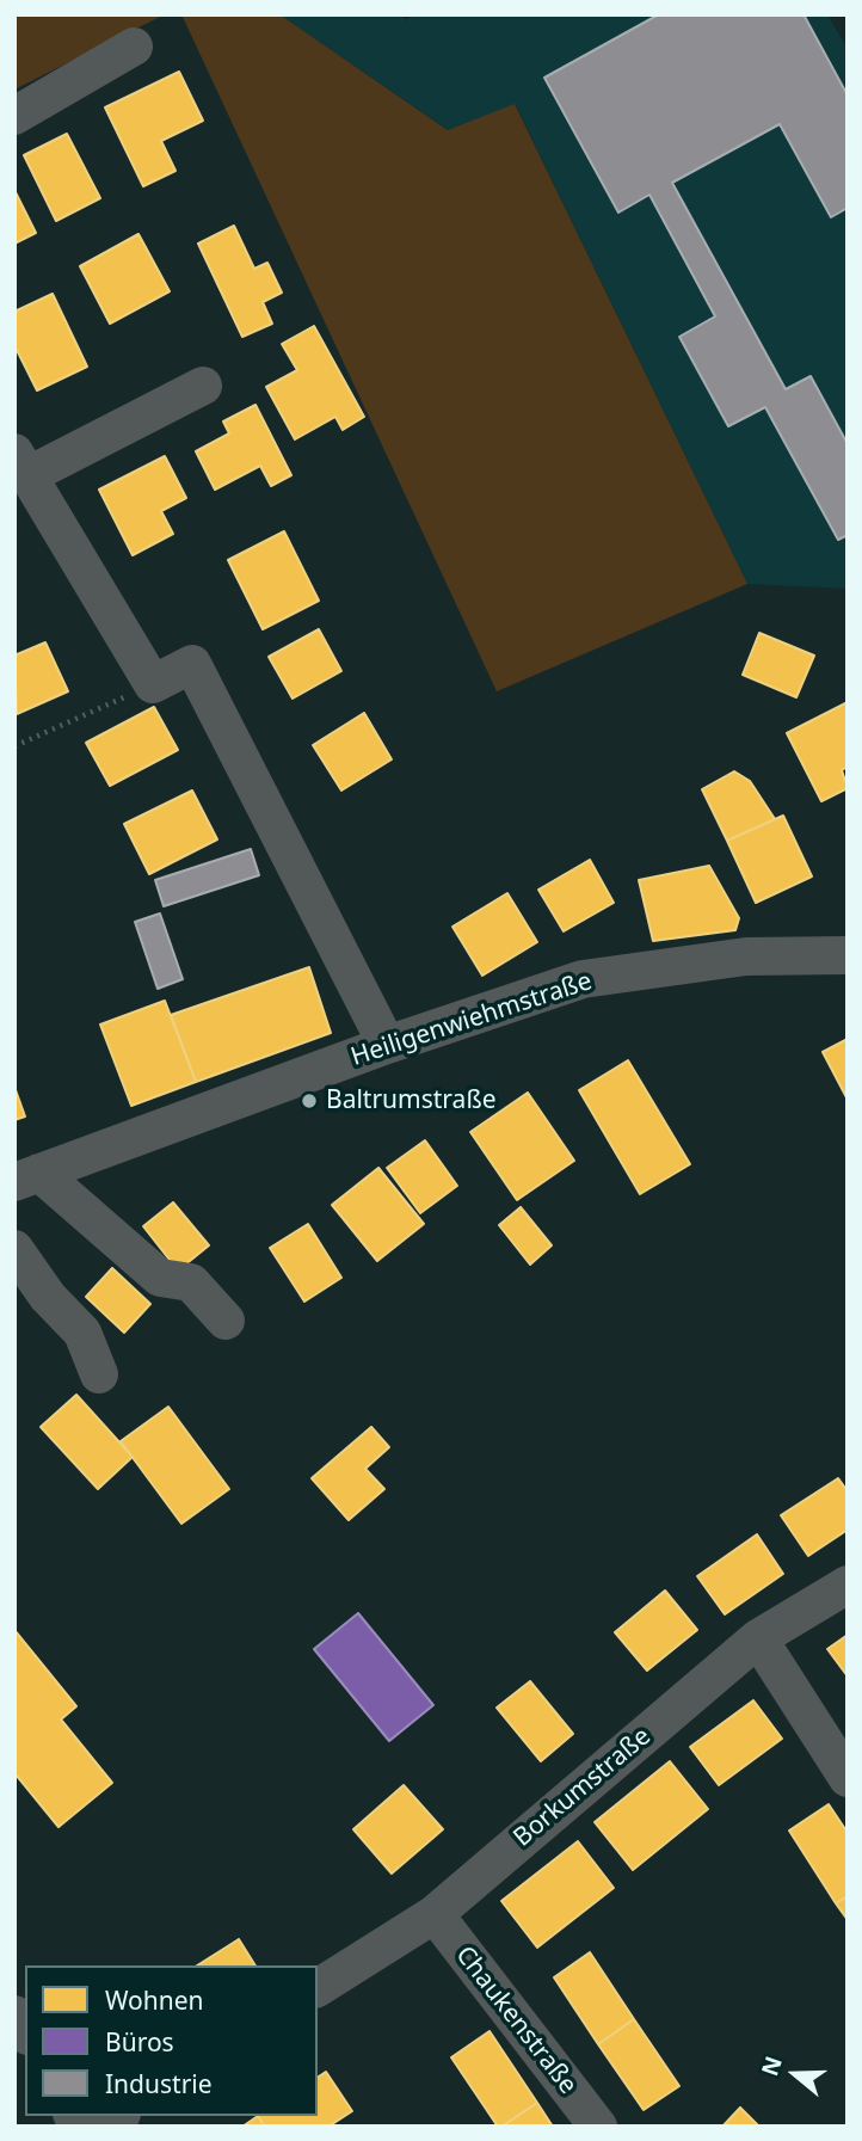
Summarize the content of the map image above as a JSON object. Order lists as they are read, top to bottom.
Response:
{
  "streets": {
    "street": ["Heiligenwiehmstraße", "Borkumstraße", "Chaukenstraße"]
  },
  "crossings": [
    ["Borkumstraße", "Chaukenstraße"]
  ],
  "places": ["Baltrumstraße"],
  "legend": ["Wohnen", "Büros", "Industrie"],
  "north": "left"
}
